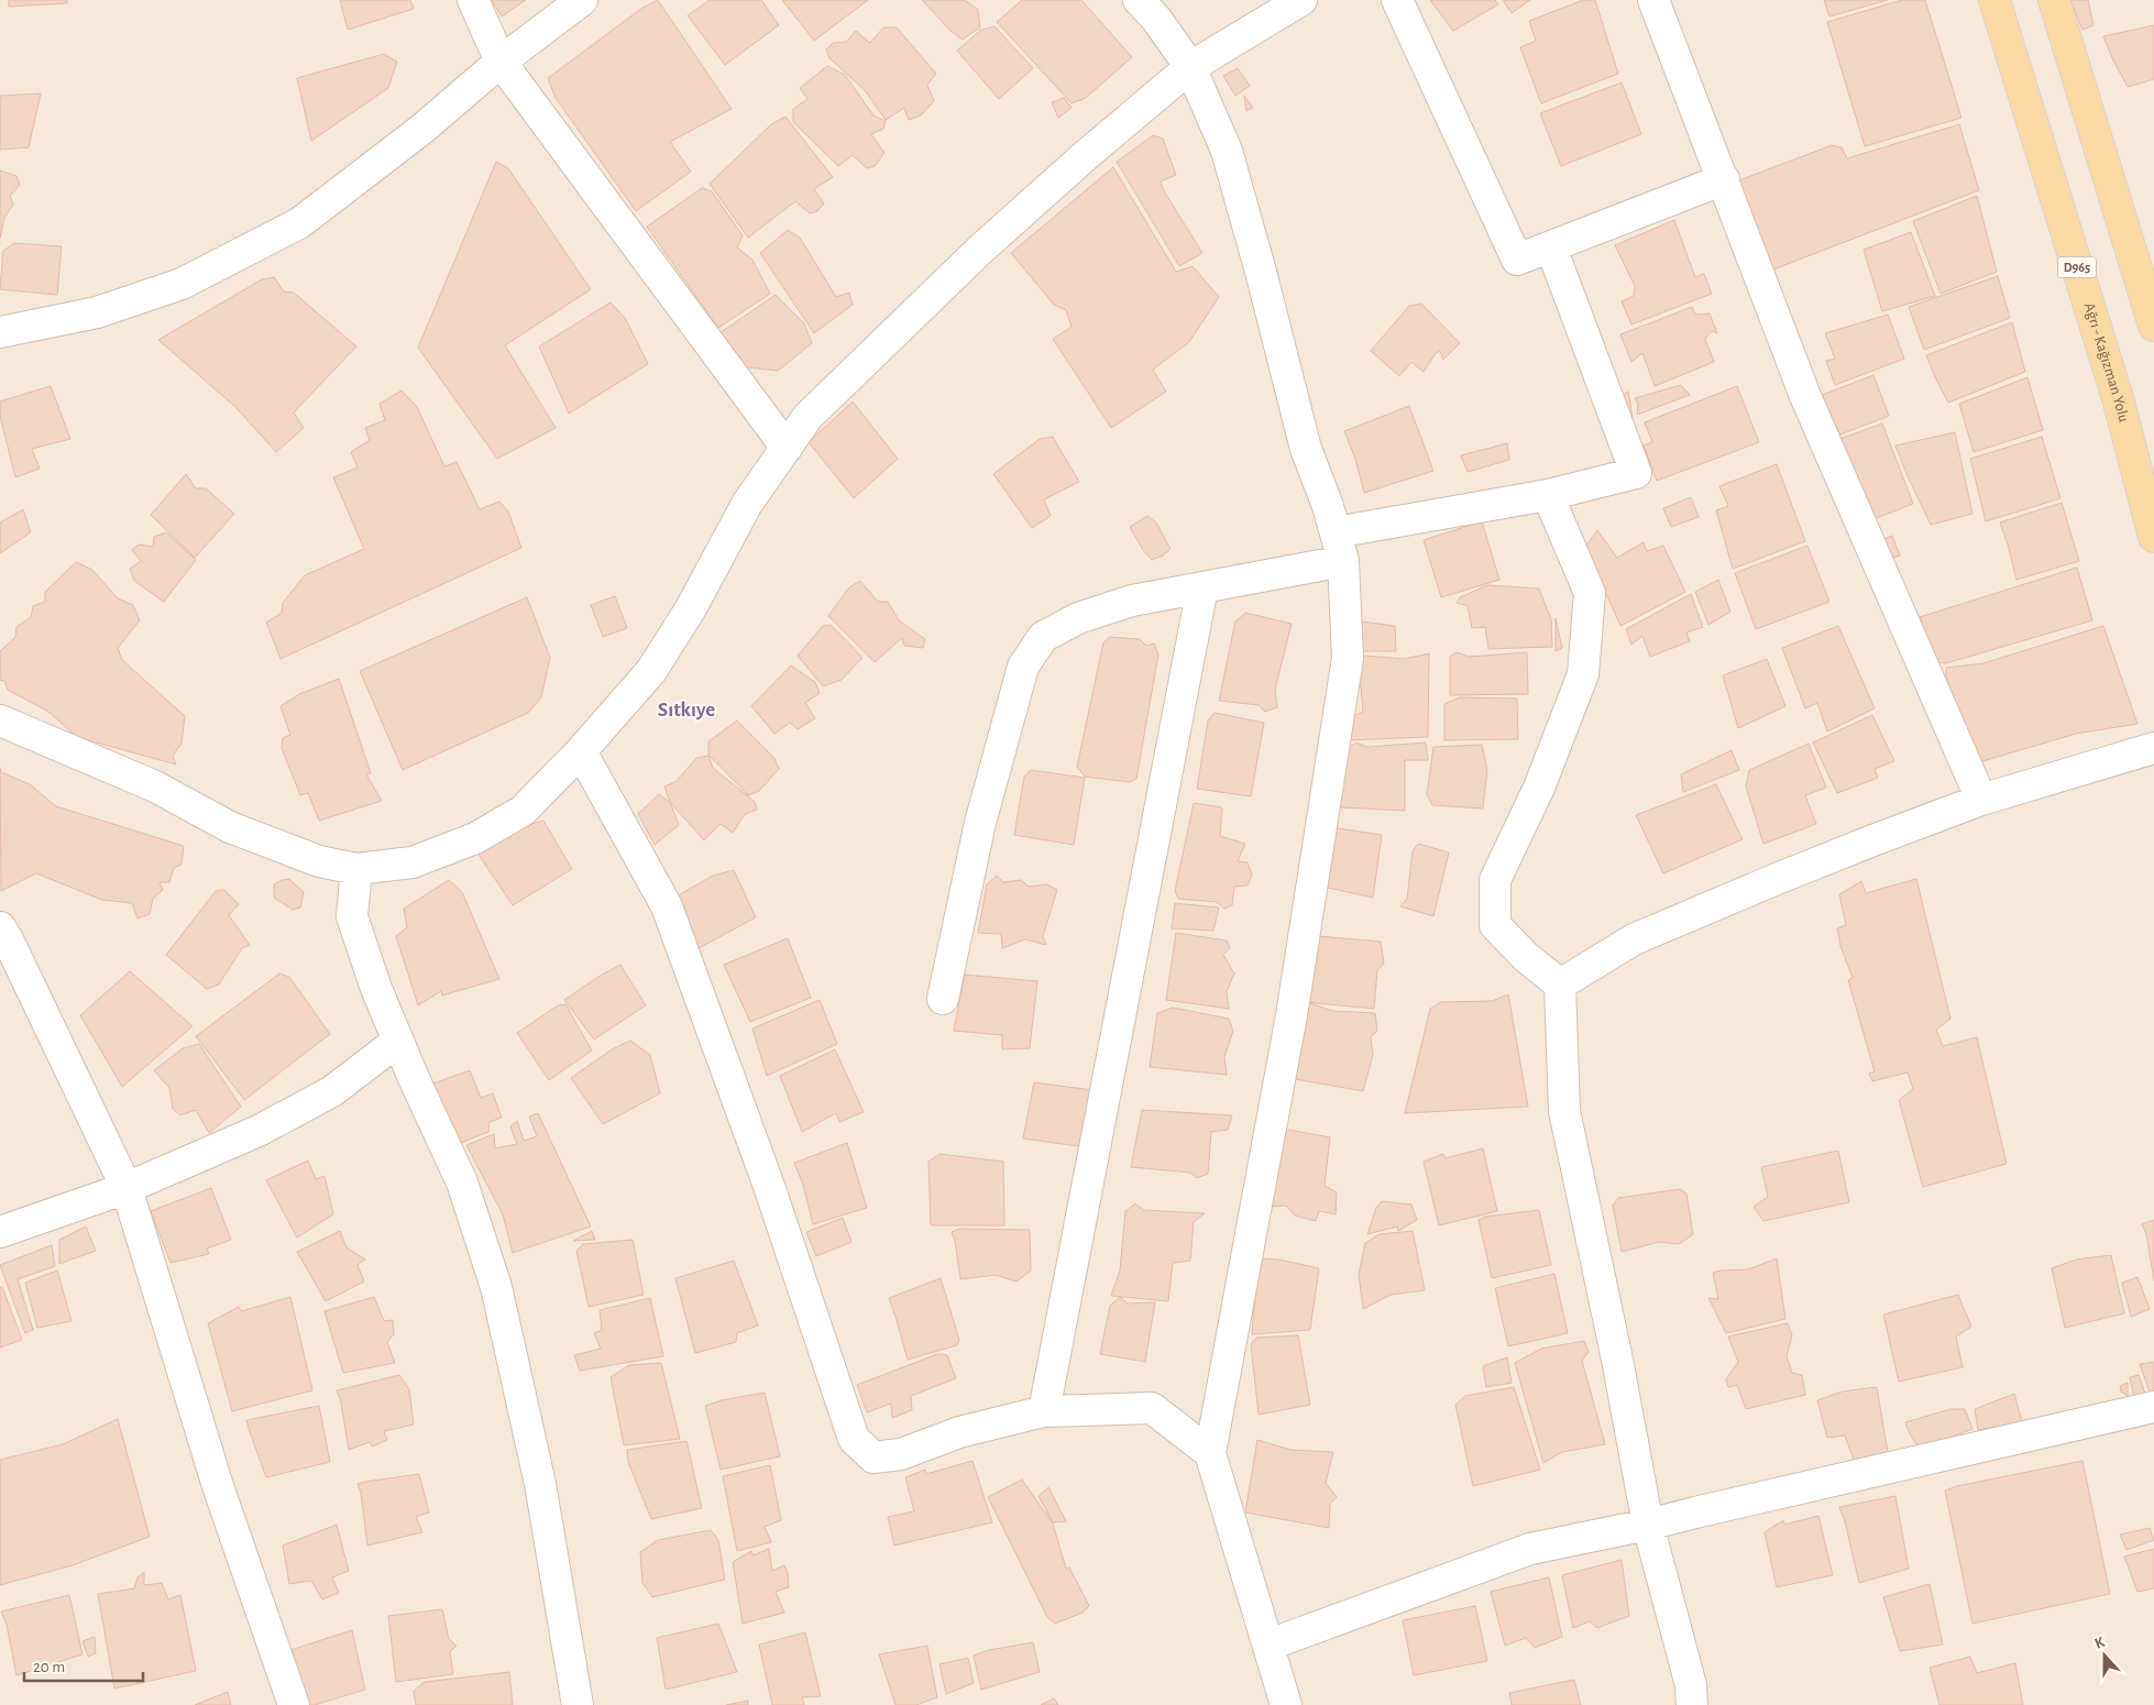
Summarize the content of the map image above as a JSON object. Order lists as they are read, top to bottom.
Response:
{
  "streets": {
    "main road": ["D965", "Ağrı - Kağızman Yolu"]
  },
  "districts": ["Sıtkıye"],
  "scale_bar": "20 m",
  "north": "top"
}
